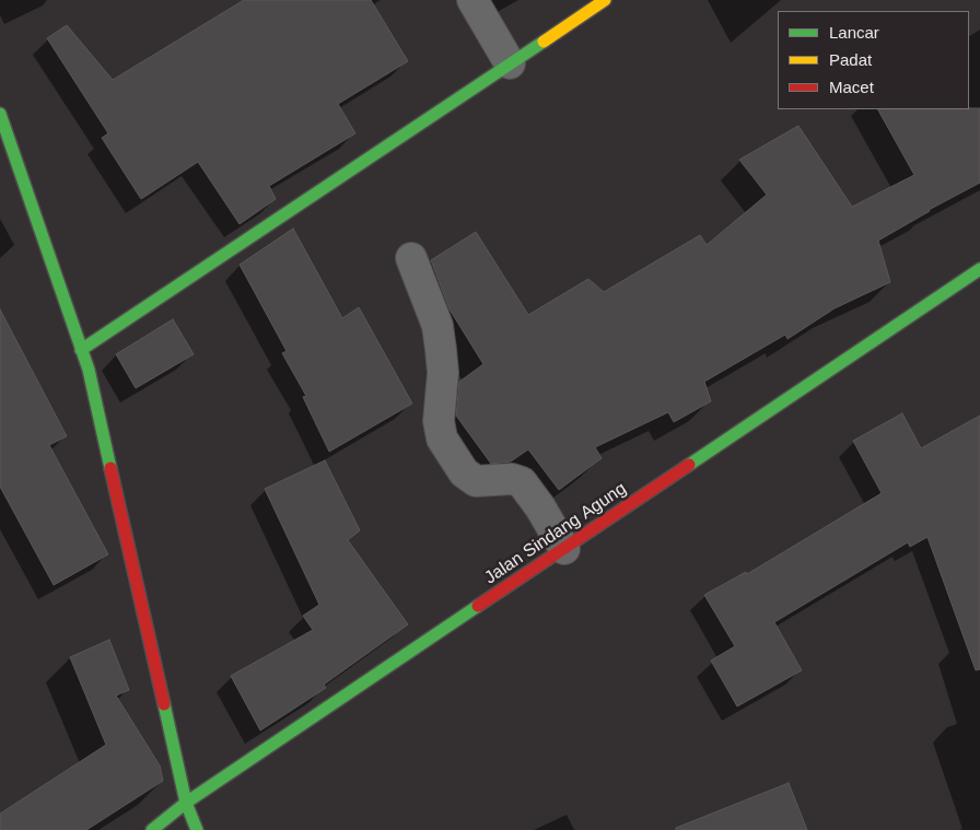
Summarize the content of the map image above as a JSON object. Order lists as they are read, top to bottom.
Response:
{
  "streets": {
    "street": ["Jalan Sindang Agung"]
  },
  "legend": ["Lancar", "Padat", "Macet"]
}
